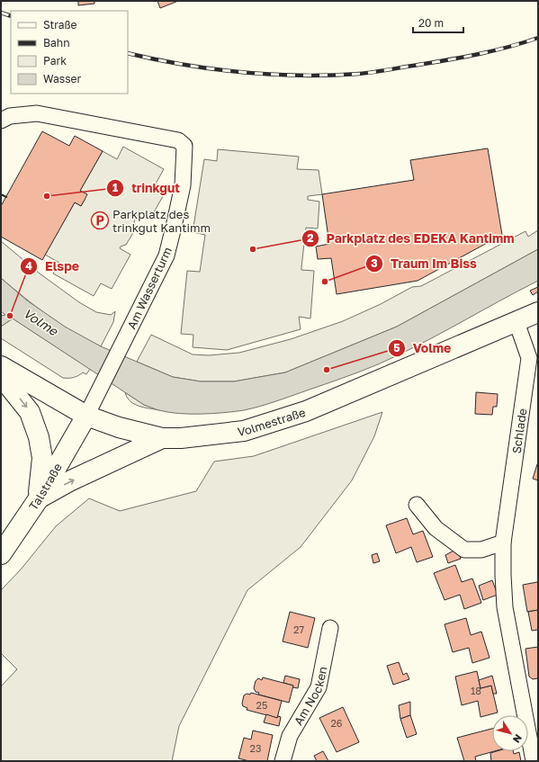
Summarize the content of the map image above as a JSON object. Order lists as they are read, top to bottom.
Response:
{
  "streets": {
    "main road": ["Volmestraße", "Talstraße"],
    "street": ["Am Wasserturm", "Schlade", "Am Nocken"]
  },
  "crossings": [
    ["Am Wasserturm", "Volmestraße"],
    ["Am Wasserturm", "Talstraße"],
    ["Volmestraße", "Schlade"],
    ["Volmestraße", "Talstraße"]
  ],
  "water": ["Volme"],
  "places": {
    "other": [
      "trinkgut",
      "Parkplatz des EDEKA Kantimm",
      "Traum Im Biss",
      "Elspe",
      "Volme"
    ],
    "parking": ["Parkplatz des trinkgut Kantimm"]
  },
  "house_numbers": [
    "27",
    "18",
    "25",
    "26",
    "23"
  ],
  "legend": [
    "Straße",
    "Bahn",
    "Park",
    "Wasser"
  ],
  "scale_bar": "20 m",
  "north": "bottom right"
}
